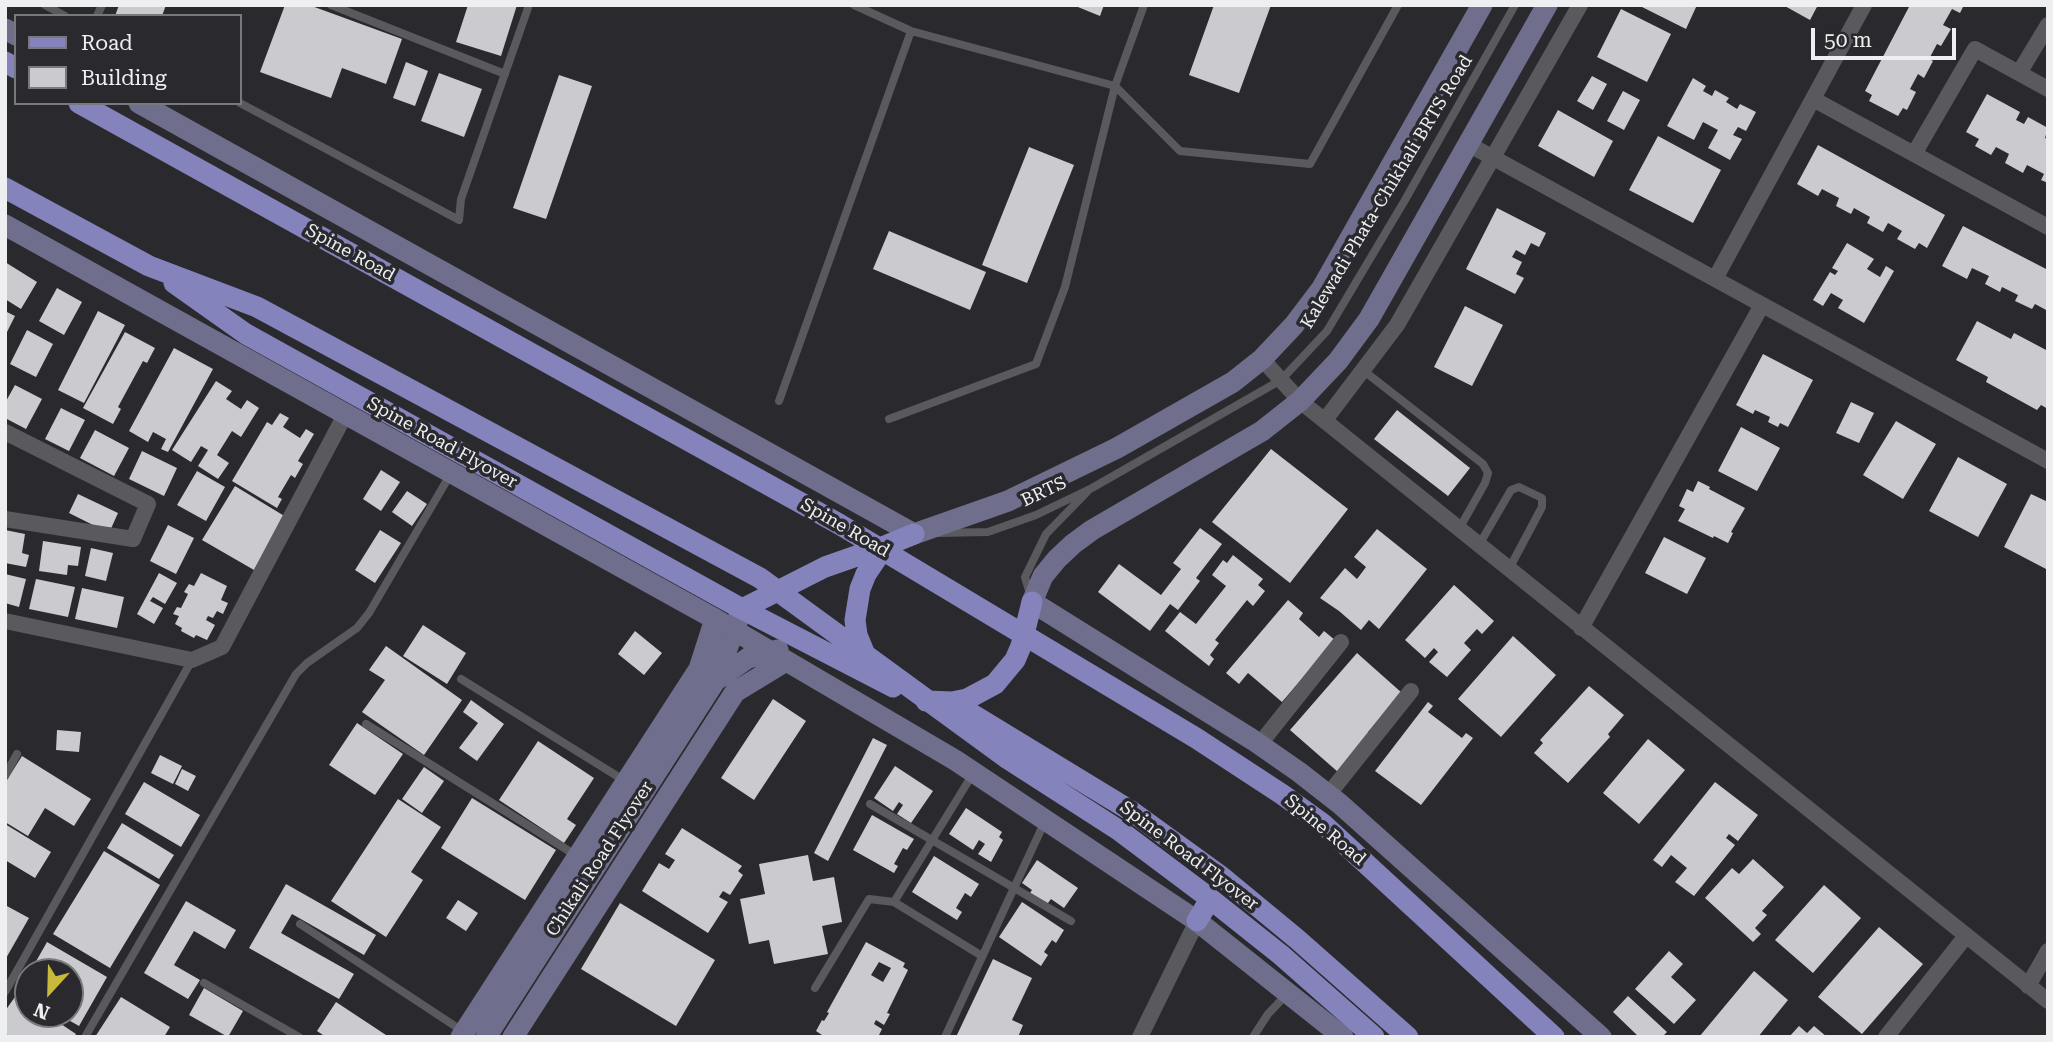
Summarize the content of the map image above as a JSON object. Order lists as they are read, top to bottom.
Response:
{
  "streets": {
    "main road": ["Spine Road", "Spine Road Flyover"],
    "street": ["Chikali Road Flyover"],
    "lane": ["Kalewadi Phata-Chikhali BRTS Road", "BRTS"]
  },
  "crossings": [
    ["Kalewadi Phata-Chikhali BRTS Road", "BRTS"],
    ["Spine Road", "Spine Road Flyover"],
    ["Spine Road", "BRTS"],
    ["Spine Road Flyover", "BRTS"],
    ["Spine Road Flyover", "Chikali Road Flyover"]
  ],
  "legend": ["Road", "Building"],
  "scale_bar": "50 m",
  "north": "bottom"
}
